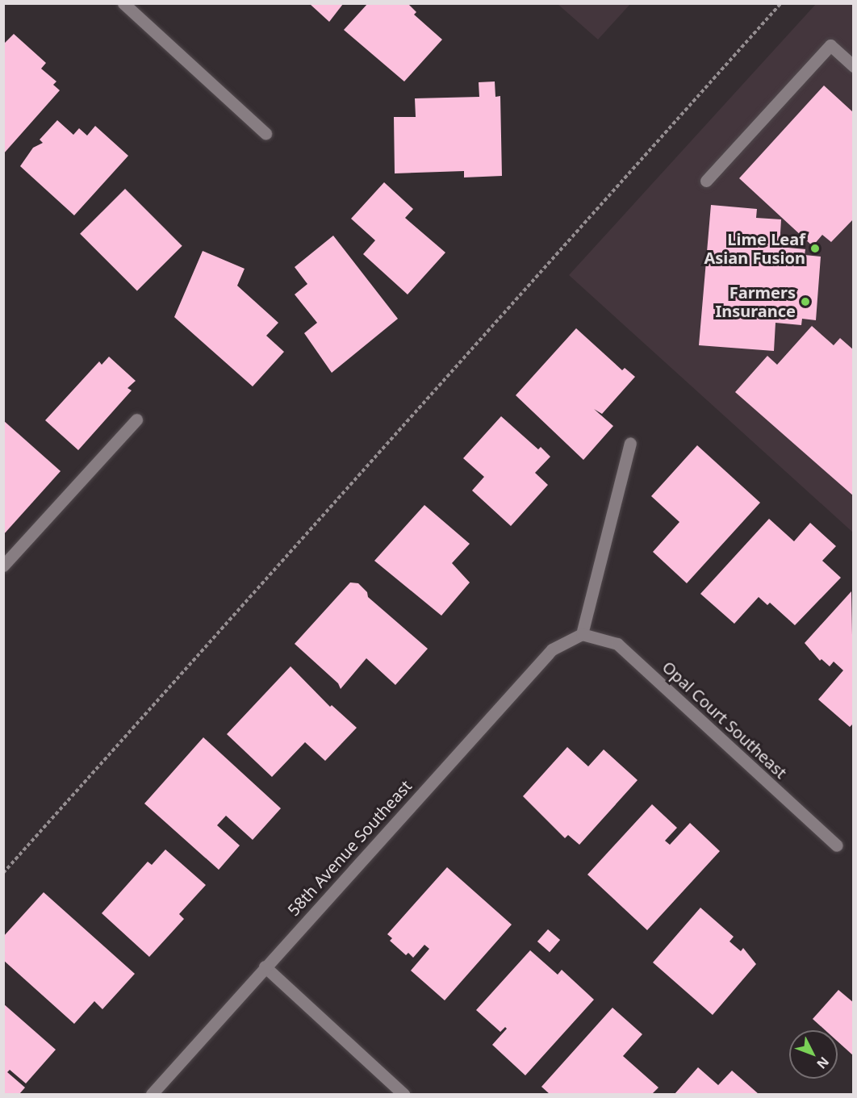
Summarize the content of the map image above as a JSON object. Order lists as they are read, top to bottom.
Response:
{
  "streets": {
    "street": ["Opal Court Southeast", "58th Avenue Southeast"]
  },
  "crossings": [
    ["Opal Court Southeast", "58th Avenue Southeast"]
  ],
  "places": ["Lime Leaf Asian Fusion", "Farmers Insurance"],
  "north": "bottom right"
}
